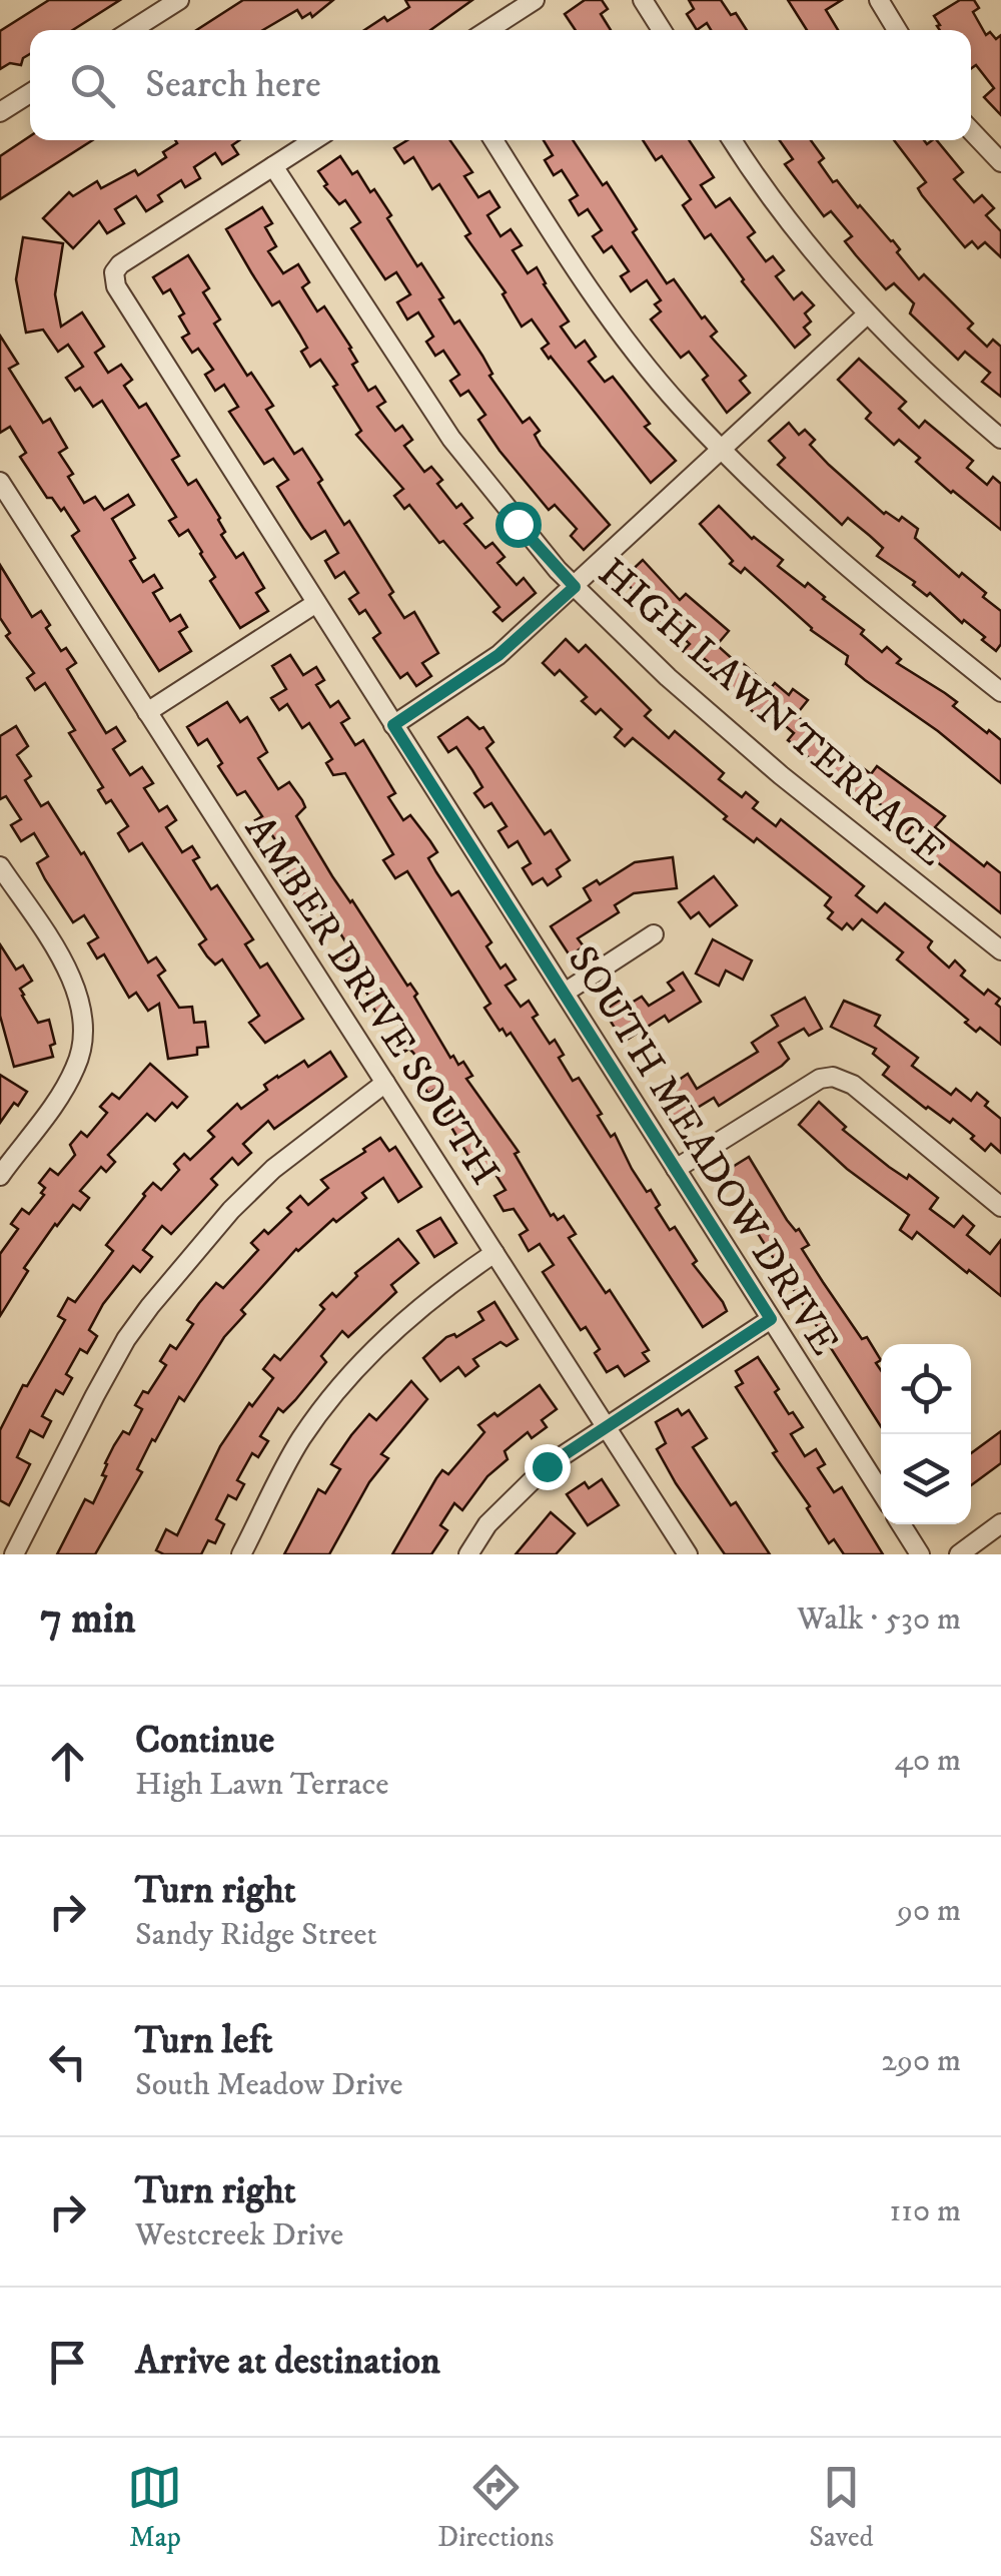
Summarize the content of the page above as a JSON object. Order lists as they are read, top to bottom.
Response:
{
  "streets": {
    "street": ["HIGH LAWN TERRACE", "AMBER DRIVE SOUTH", "SOUTH MEADOW DRIVE"]
  },
  "crossings": [
    ["HIGH LAWN TERRACE", "SOUTH MEADOW DRIVE"]
  ],
  "page": {
    "search": "Search here",
    "heading": ["7 min", "Walk · 530 m"],
    "list": [
      ["Continue", "High Lawn Terrace", "40 m"],
      ["Turn right", "Sandy Ridge Street", "90 m"],
      ["Turn left", "South Meadow Drive", "290 m"],
      ["Turn right", "Westcreek Drive", "110 m"],
      "Arrive at destination"
    ],
    "nav": ["Map", "Directions", "Saved"]
  }
}
